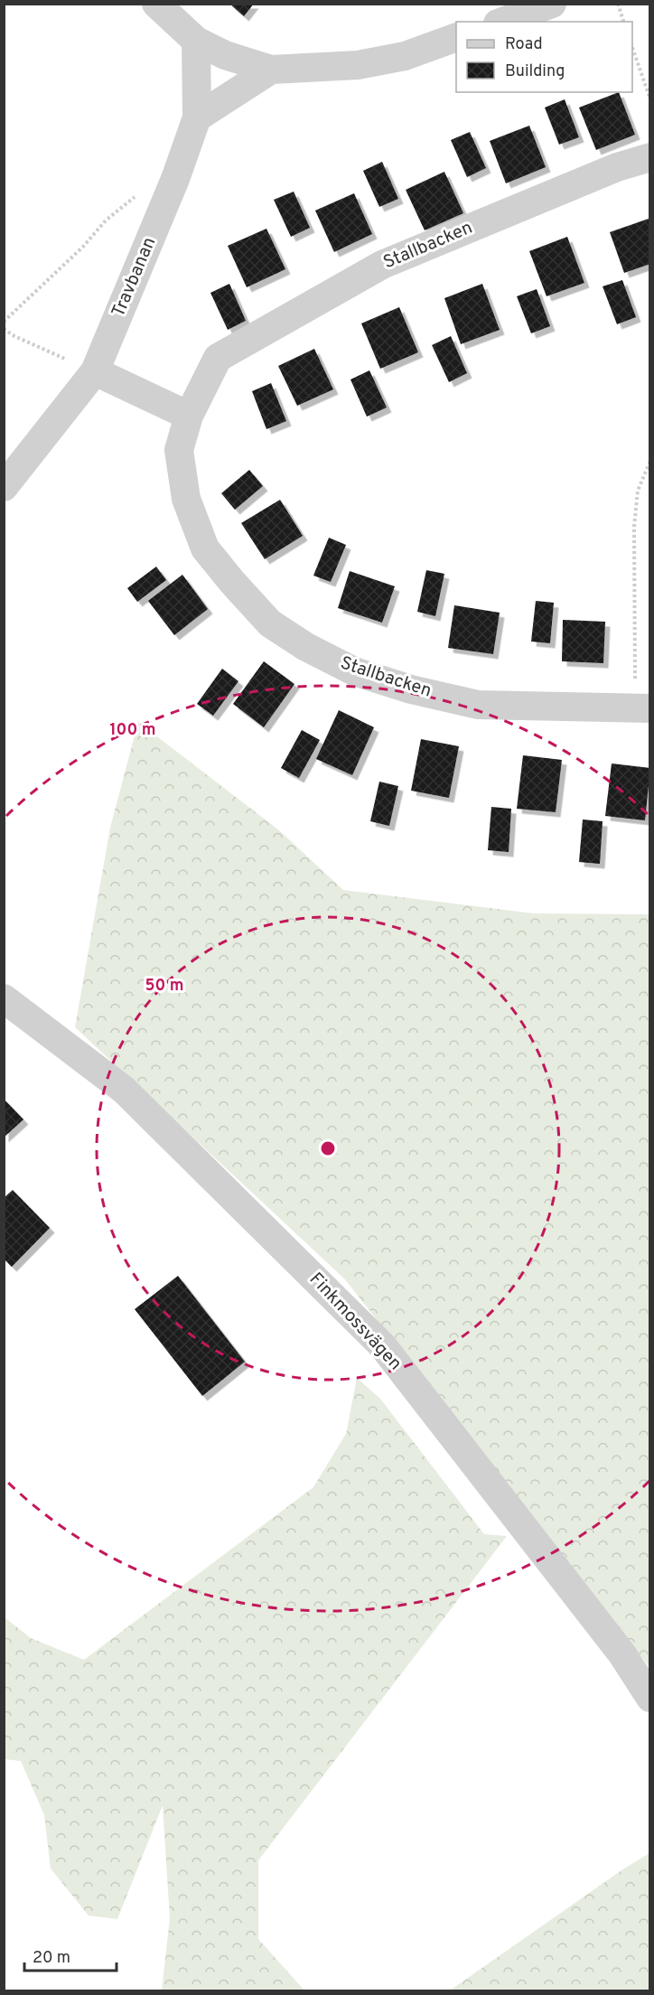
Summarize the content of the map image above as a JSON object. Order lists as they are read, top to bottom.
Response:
{
  "streets": {
    "street": ["Stallbacken", "Travbanan", "Finkmossvägen"]
  },
  "legend": ["Road", "Building"],
  "scale_bar": "20 m",
  "rings": ["100 m", "50 m"]
}
